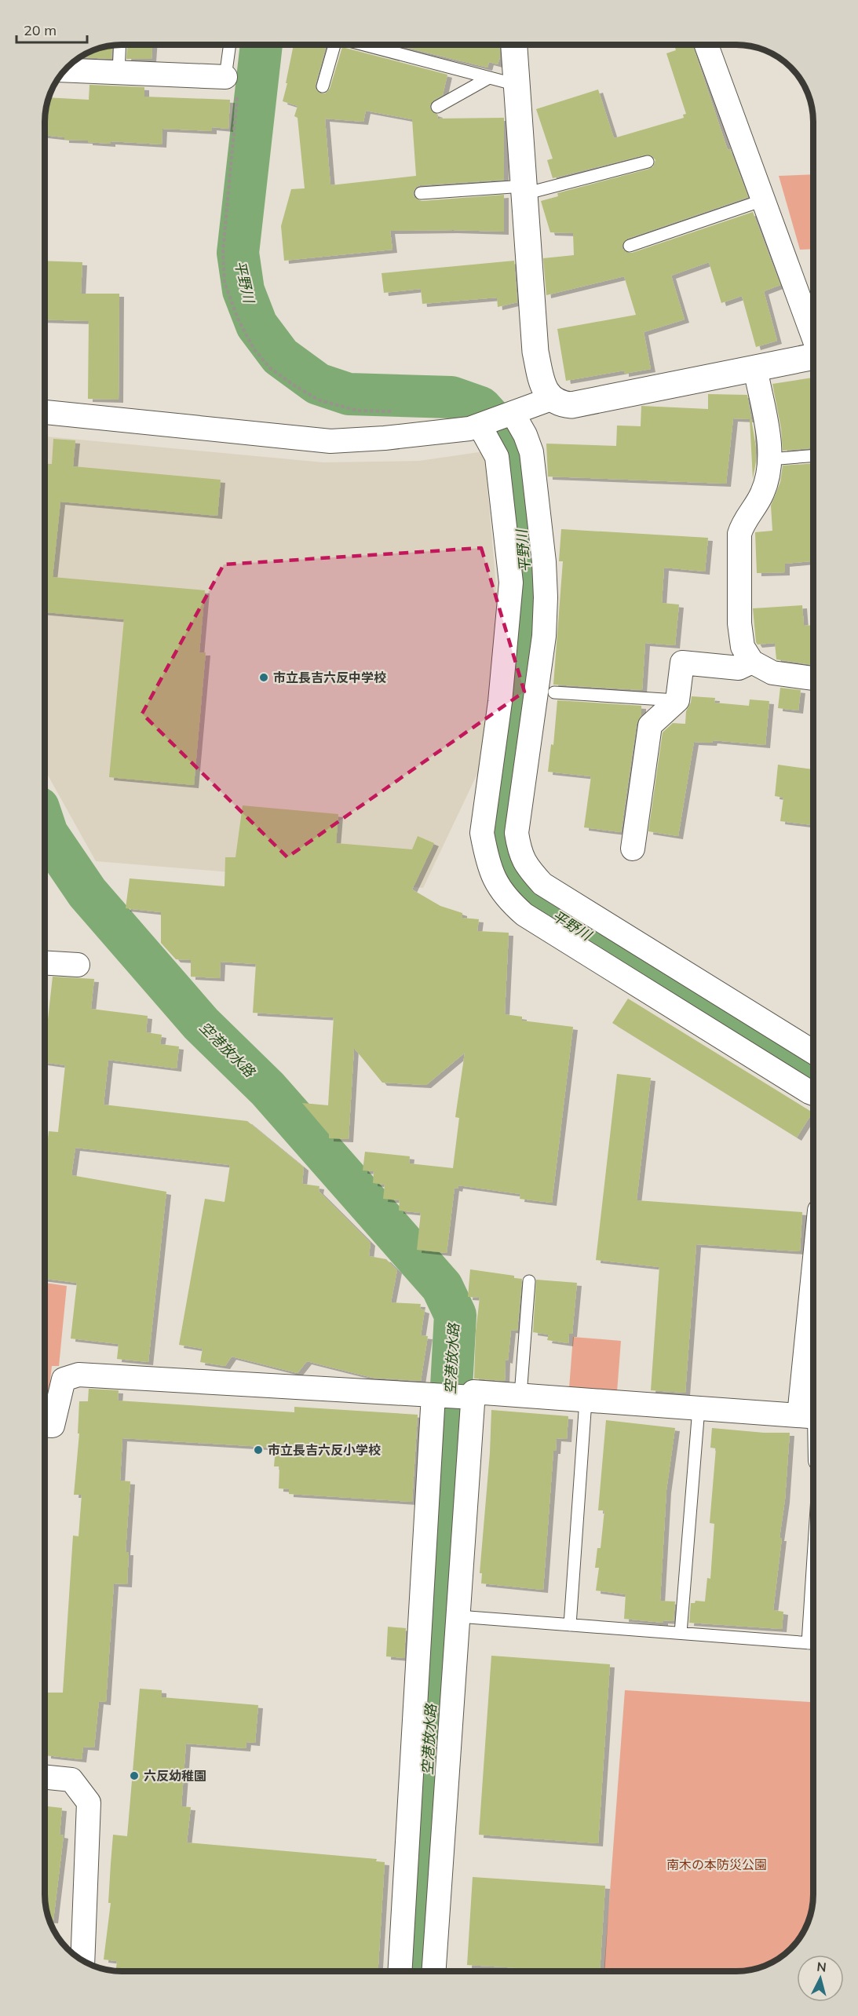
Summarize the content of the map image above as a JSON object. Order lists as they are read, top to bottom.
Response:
{
  "water": ["平野川", "空港放水路"],
  "parks": ["南木の本防災公園"],
  "places": ["市立長吉六反中学校", "市立長吉六反小学校", "六反幼稚園"],
  "scale_bar": "20 m",
  "north": "top"
}
